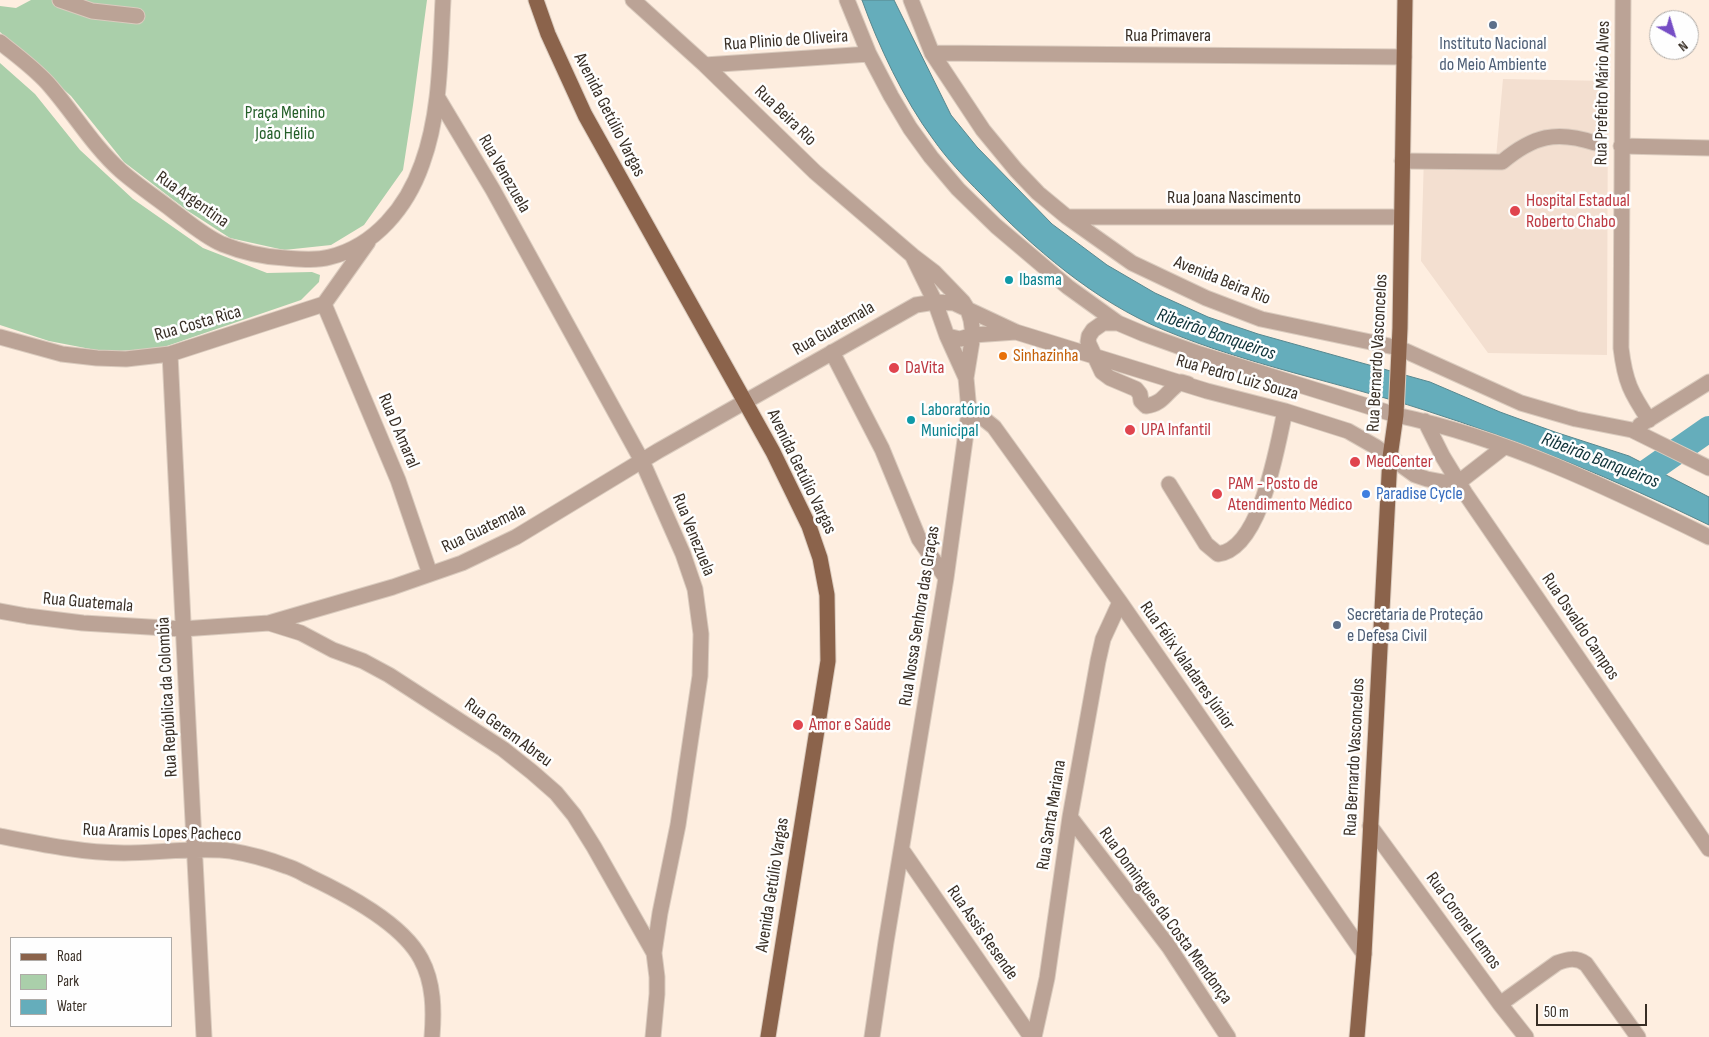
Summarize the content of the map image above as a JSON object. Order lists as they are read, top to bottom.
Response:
{
  "streets": {
    "main road": ["Avenida Getúlio Vargas", "Rua Bernardo Vasconcelos"],
    "street": [
      "Rua Primavera",
      "Rua Plinio de Oliveira",
      "Rua Prefeito Mário Alves",
      "Rua Beira Rio",
      "Rua Venezuela",
      "Rua Joana Nascimento",
      "Rua Argentina",
      "Avenida Beira Rio",
      "Rua Costa Rica",
      "Rua Guatemala",
      "Rua Pedro Luiz Souza",
      "Rua D Amaral",
      "Rua Nossa Senhora das Graças",
      "Rua Osvaldo Campos",
      "Rua Félix Valadares Júnior",
      "Rua República da Colombia",
      "Rua Gerem Abreu",
      "Rua Santa Mariana",
      "Rua Aramis Lopes Pacheco",
      "Rua Domingues da Costa Mendonça",
      "Rua Coronel Lemos",
      "Rua Assis Resende"
    ]
  },
  "crossings": [
    ["Rua Primavera", "Avenida Beira Rio"],
    ["Rua Primavera", "Rua Bernardo Vasconcelos"],
    ["Rua Plinio de Oliveira", "Rua Beira Rio"],
    ["Avenida Getúlio Vargas", "Rua Guatemala"],
    ["Rua Beira Rio", "Rua Guatemala"],
    ["Rua Beira Rio", "Rua Pedro Luiz Souza"],
    ["Rua Beira Rio", "Rua Nossa Senhora das Graças"],
    ["Rua Venezuela", "Rua Argentina"],
    ["Rua Venezuela", "Rua Guatemala"],
    ["Rua Venezuela", "Rua Gerem Abreu"],
    ["Rua Joana Nascimento", "Avenida Beira Rio"],
    ["Rua Joana Nascimento", "Rua Bernardo Vasconcelos"],
    ["Avenida Beira Rio", "Rua Bernardo Vasconcelos"],
    ["Rua Costa Rica", "Rua D Amaral"],
    ["Rua Costa Rica", "Rua República da Colombia"],
    ["Rua Guatemala", "Rua D Amaral"],
    ["Rua Guatemala", "Rua República da Colombia"],
    ["Rua Guatemala", "Rua Gerem Abreu"],
    ["Rua Bernardo Vasconcelos", "Rua Pedro Luiz Souza"],
    ["Rua Bernardo Vasconcelos", "Rua Félix Valadares Júnior"],
    ["Rua Bernardo Vasconcelos", "Rua Coronel Lemos"],
    ["Rua Pedro Luiz Souza", "Rua Osvaldo Campos"],
    ["Rua Nossa Senhora das Graças", "Rua Félix Valadares Júnior"],
    ["Rua Nossa Senhora das Graças", "Rua Assis Resende"],
    ["Rua Félix Valadares Júnior", "Rua Santa Mariana"],
    ["Rua República da Colombia", "Rua Aramis Lopes Pacheco"],
    ["Rua Santa Mariana", "Rua Domingues da Costa Mendonça"],
    ["Rua Santa Mariana", "Rua Assis Resende"]
  ],
  "water": ["Ribeirão Banqueiros"],
  "parks": ["Praça Menino João Hélio"],
  "places": [
    "Instituto Nacional do Meio Ambiente",
    "Hospital Estadual Roberto Chabo",
    "Ibasma",
    "Sinhazinha",
    "DaVita",
    "Laboratório Municipal",
    "UPA Infantil",
    "MedCenter",
    "PAM - Posto de Atendimento Médico",
    "Paradise Cycle",
    "Secretaria de Proteção e Defesa Civil",
    "Amor e Saúde"
  ],
  "legend": ["Road", "Park", "Water"],
  "scale_bar": "50 m",
  "north": "bottom right"
}
